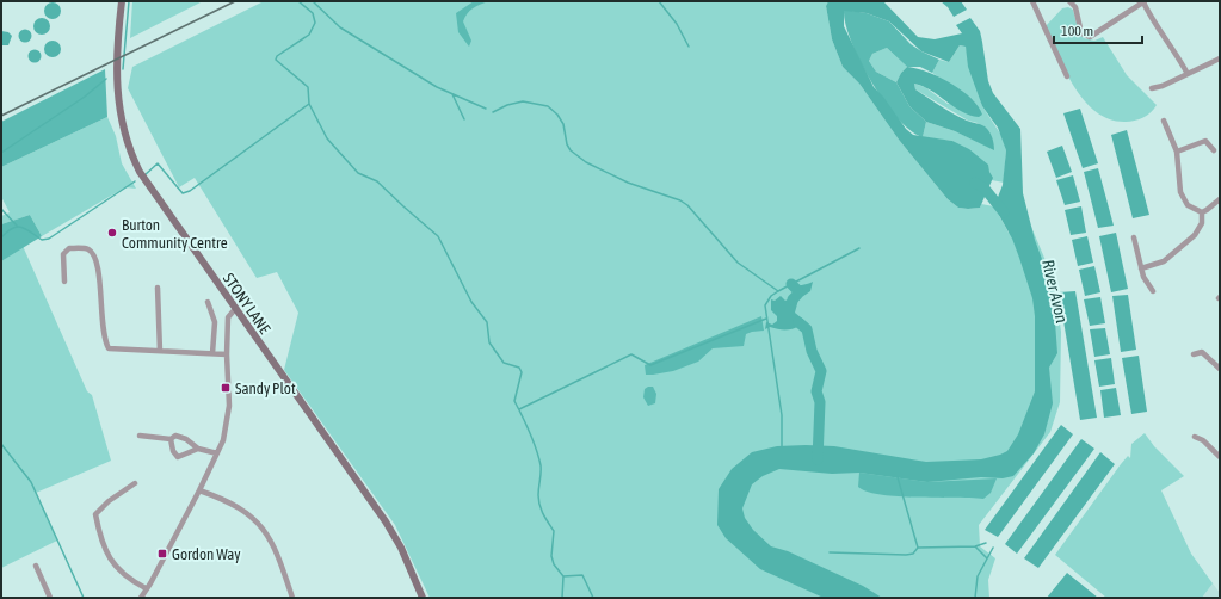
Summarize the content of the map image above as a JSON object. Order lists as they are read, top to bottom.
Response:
{
  "streets": {
    "main road": ["STONY LANE"]
  },
  "water": ["River Avon"],
  "places": {
    "other": ["Burton Community Centre"],
    "transit": ["Sandy Plot", "Gordon Way"]
  },
  "scale_bar": "100 m"
}
